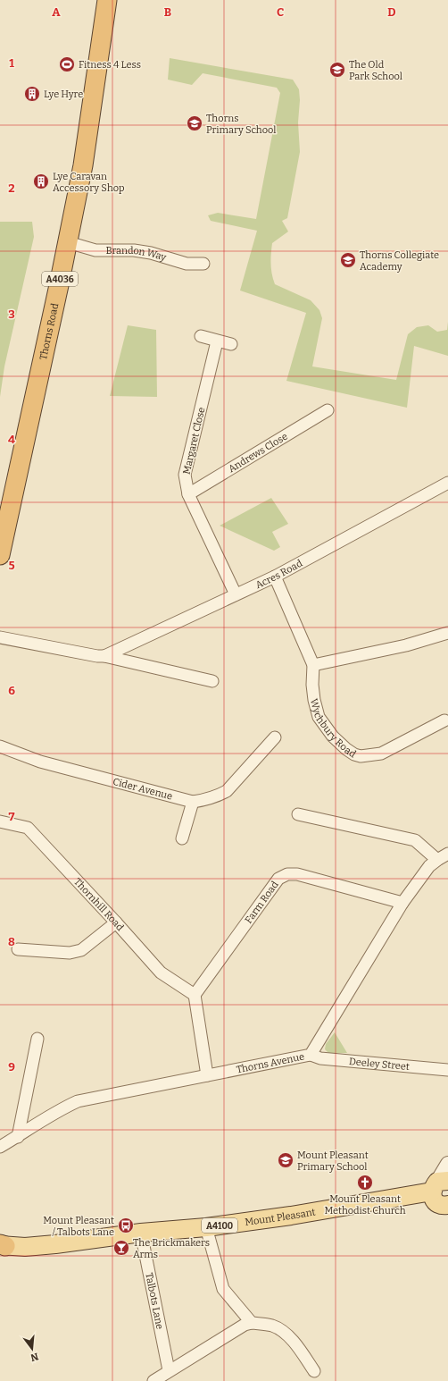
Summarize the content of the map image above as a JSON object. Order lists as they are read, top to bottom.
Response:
{
  "streets": {
    "highway": ["A4036", "Thorns Road"],
    "main road": ["Mount Pleasant", "A4100"],
    "street": [
      "Brandon Way",
      "Margaret Close",
      "Andrews Close",
      "Acres Road",
      "Wychbury Road",
      "Cider Avenue",
      "Farm Road",
      "Thornhill Road",
      "Thorns Avenue",
      "Deeley Street",
      "Talbots Lane"
    ]
  },
  "crossings": [
    ["Brandon Way", "Thorns Road"],
    ["Margaret Close", "Andrews Close"],
    ["Margaret Close", "Acres Road"],
    ["Acres Road", "Wychbury Road"],
    ["Farm Road", "Thornhill Road"],
    ["Farm Road", "Thorns Avenue"],
    ["Thorns Avenue", "Deeley Street"],
    ["Mount Pleasant", "Talbots Lane"]
  ],
  "places": {
    "sports": ["Fitness 4 Less"],
    "school or university": [
      "The Old Park School",
      "Thorns Primary School",
      "Thorns Collegiate Academy",
      "Mount Pleasant Primary School"
    ],
    "building": ["Lye Hyre", "Lye Caravan Accessory Shop"],
    "church": ["Mount Pleasant Methodist Church"],
    "bus stop": ["Mount Pleasant / Talbots Lane"],
    "bar": ["The Brickmakers Arms"]
  },
  "north": "bottom",
  "grid": {
    "columns": [
      "A",
      "B",
      "C",
      "D"
    ],
    "rows": [
      "1",
      "2",
      "3",
      "4",
      "5",
      "6",
      "7",
      "8",
      "9"
    ]
  }
}
